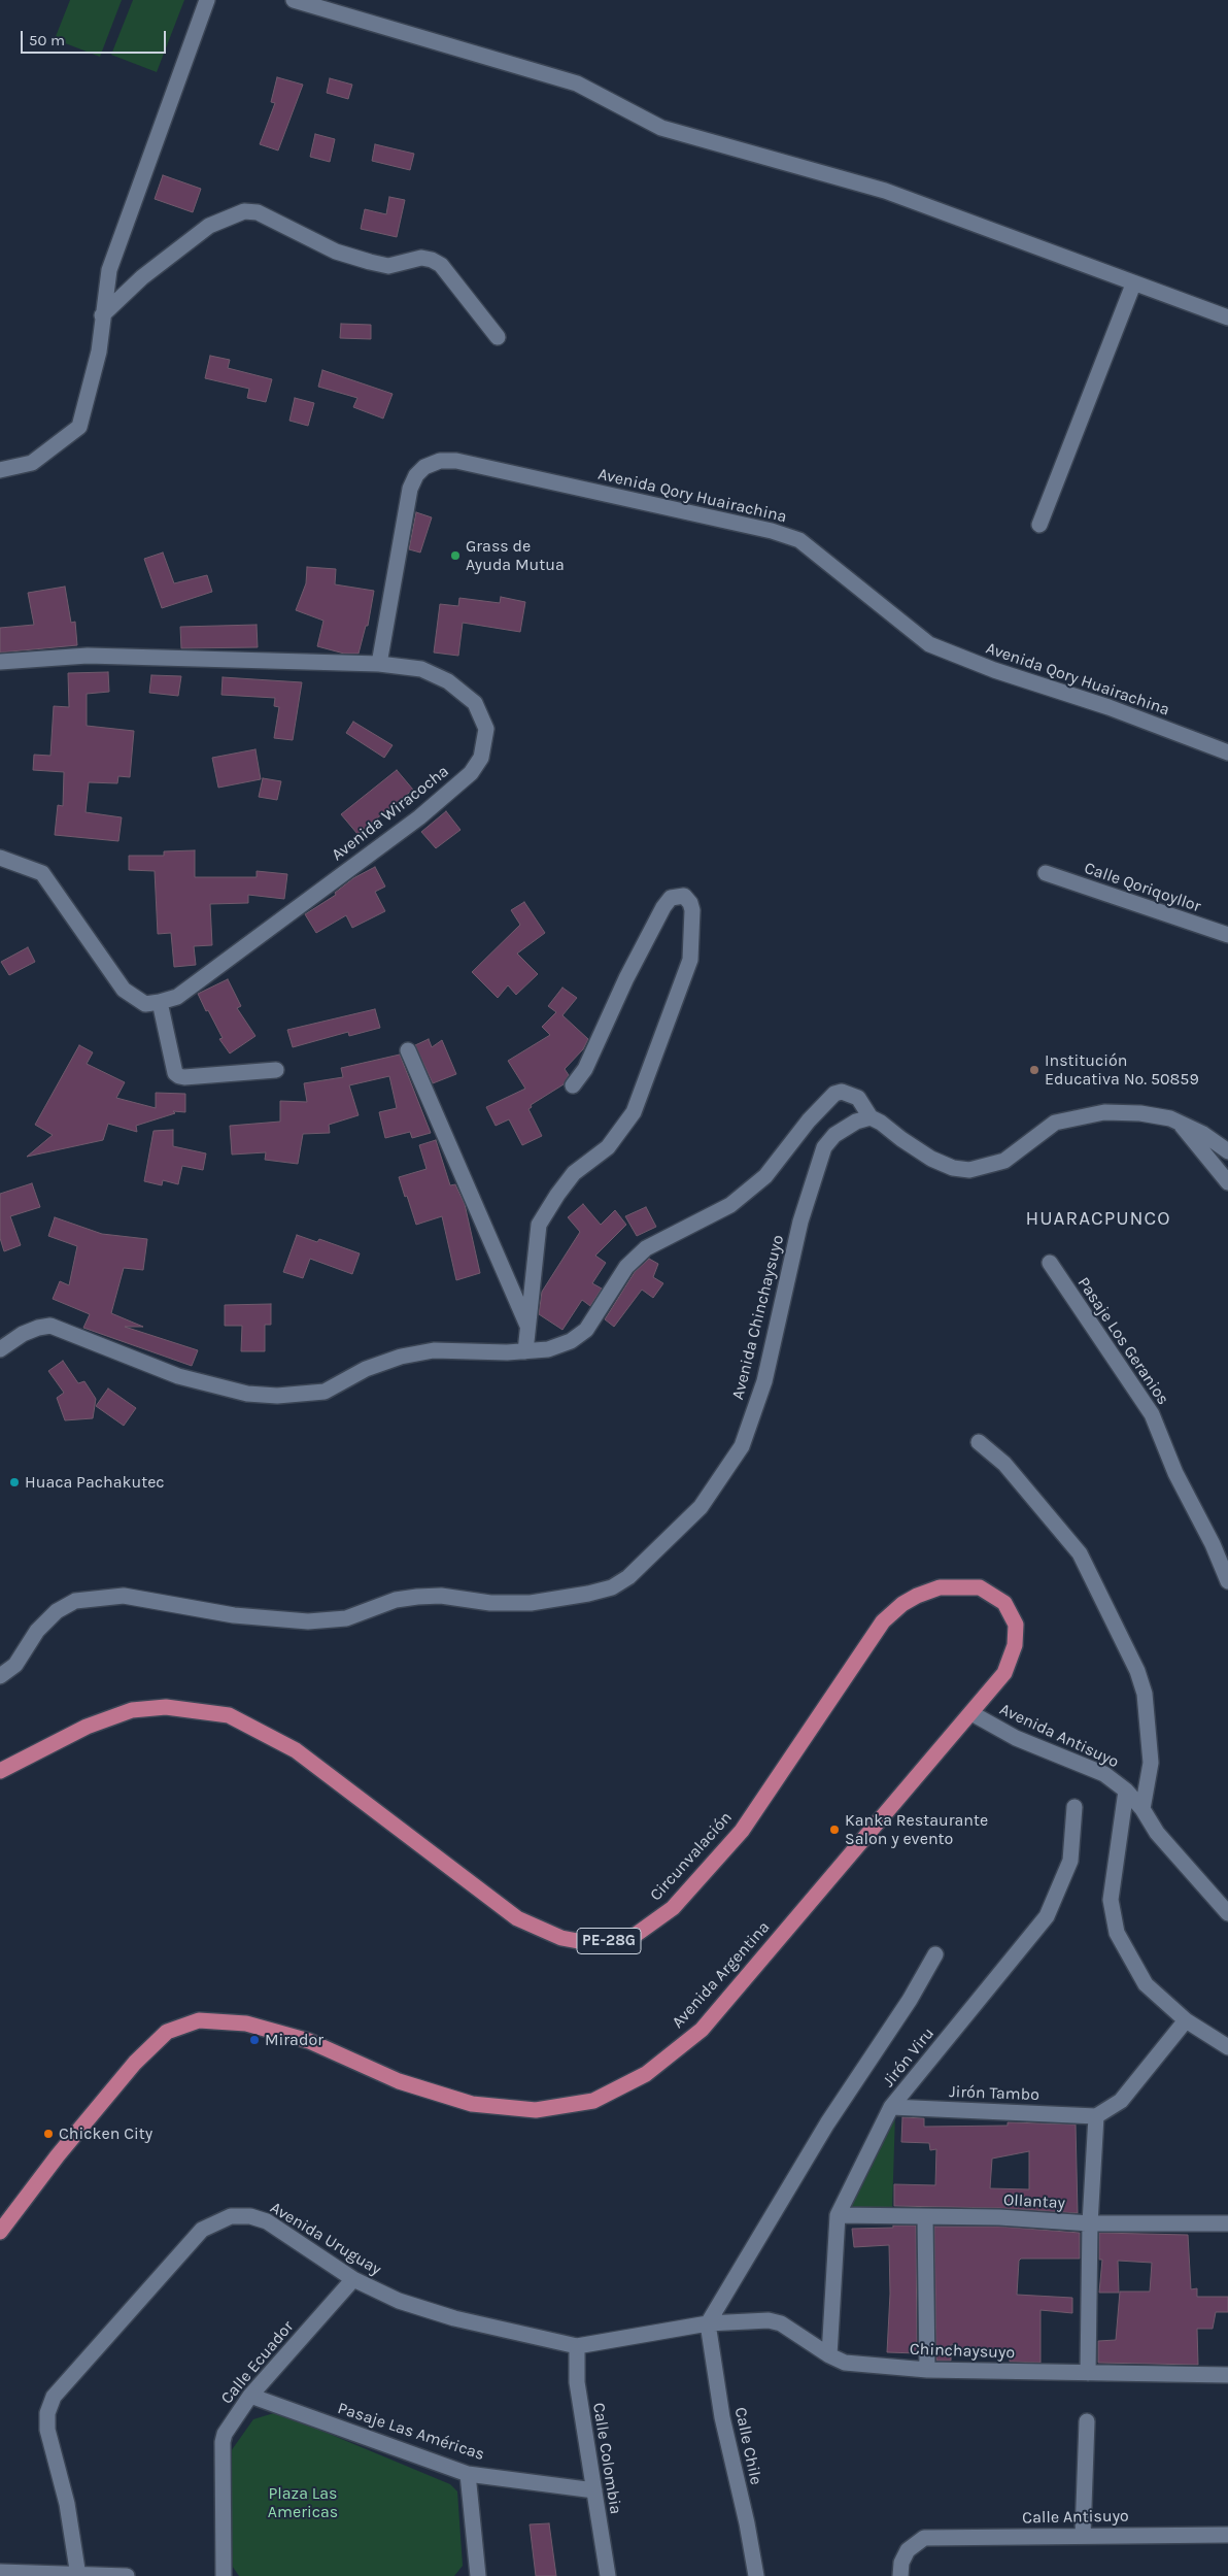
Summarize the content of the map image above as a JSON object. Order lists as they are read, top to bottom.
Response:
{
  "streets": {
    "highway": ["Circunvalación", "PE-28G", "Avenida Argentina"],
    "street": [
      "Avenida Qory Huairachina",
      "Avenida Wiracocha",
      "Calle Qoriqoyllor",
      "Avenida Chinchaysuyo",
      "Pasaje Los Geranios",
      "Avenida Antisuyo",
      "Jirón Viru",
      "Jirón Tambo",
      "Ollantay",
      "Avenida Uruguay",
      "Chinchaysuyo",
      "Calle Ecuador",
      "Pasaje Las Américas",
      "Calle Chile",
      "Calle Colombia",
      "Calle Antisuyo"
    ]
  },
  "crossings": [
    ["Avenida Qory Huairachina", "Avenida Wiracocha"],
    ["Avenida Antisuyo", "Circunvalación"],
    ["Avenida Antisuyo", "Avenida Argentina"],
    ["Circunvalación", "Avenida Argentina"],
    ["Jirón Viru", "Jirón Tambo"],
    ["Jirón Viru", "Ollantay"],
    ["Jirón Viru", "Chinchaysuyo"],
    ["Avenida Uruguay", "Chinchaysuyo"],
    ["Avenida Uruguay", "Calle Ecuador"],
    ["Avenida Uruguay", "Calle Chile"],
    ["Avenida Uruguay", "Calle Colombia"],
    ["Chinchaysuyo", "Calle Chile"],
    ["Calle Ecuador", "Pasaje Las Américas"],
    ["Pasaje Las Américas", "Calle Colombia"]
  ],
  "districts": ["HUARACPUNCO"],
  "parks": ["Plaza Las Americas"],
  "places": [
    "Grass de Ayuda Mutua",
    "Institución Educativa No. 50859",
    "Huaca Pachakutec",
    "Kanka Restaurante Salon y evento",
    "Mirador",
    "Chicken City"
  ],
  "scale_bar": "50 m"
}
